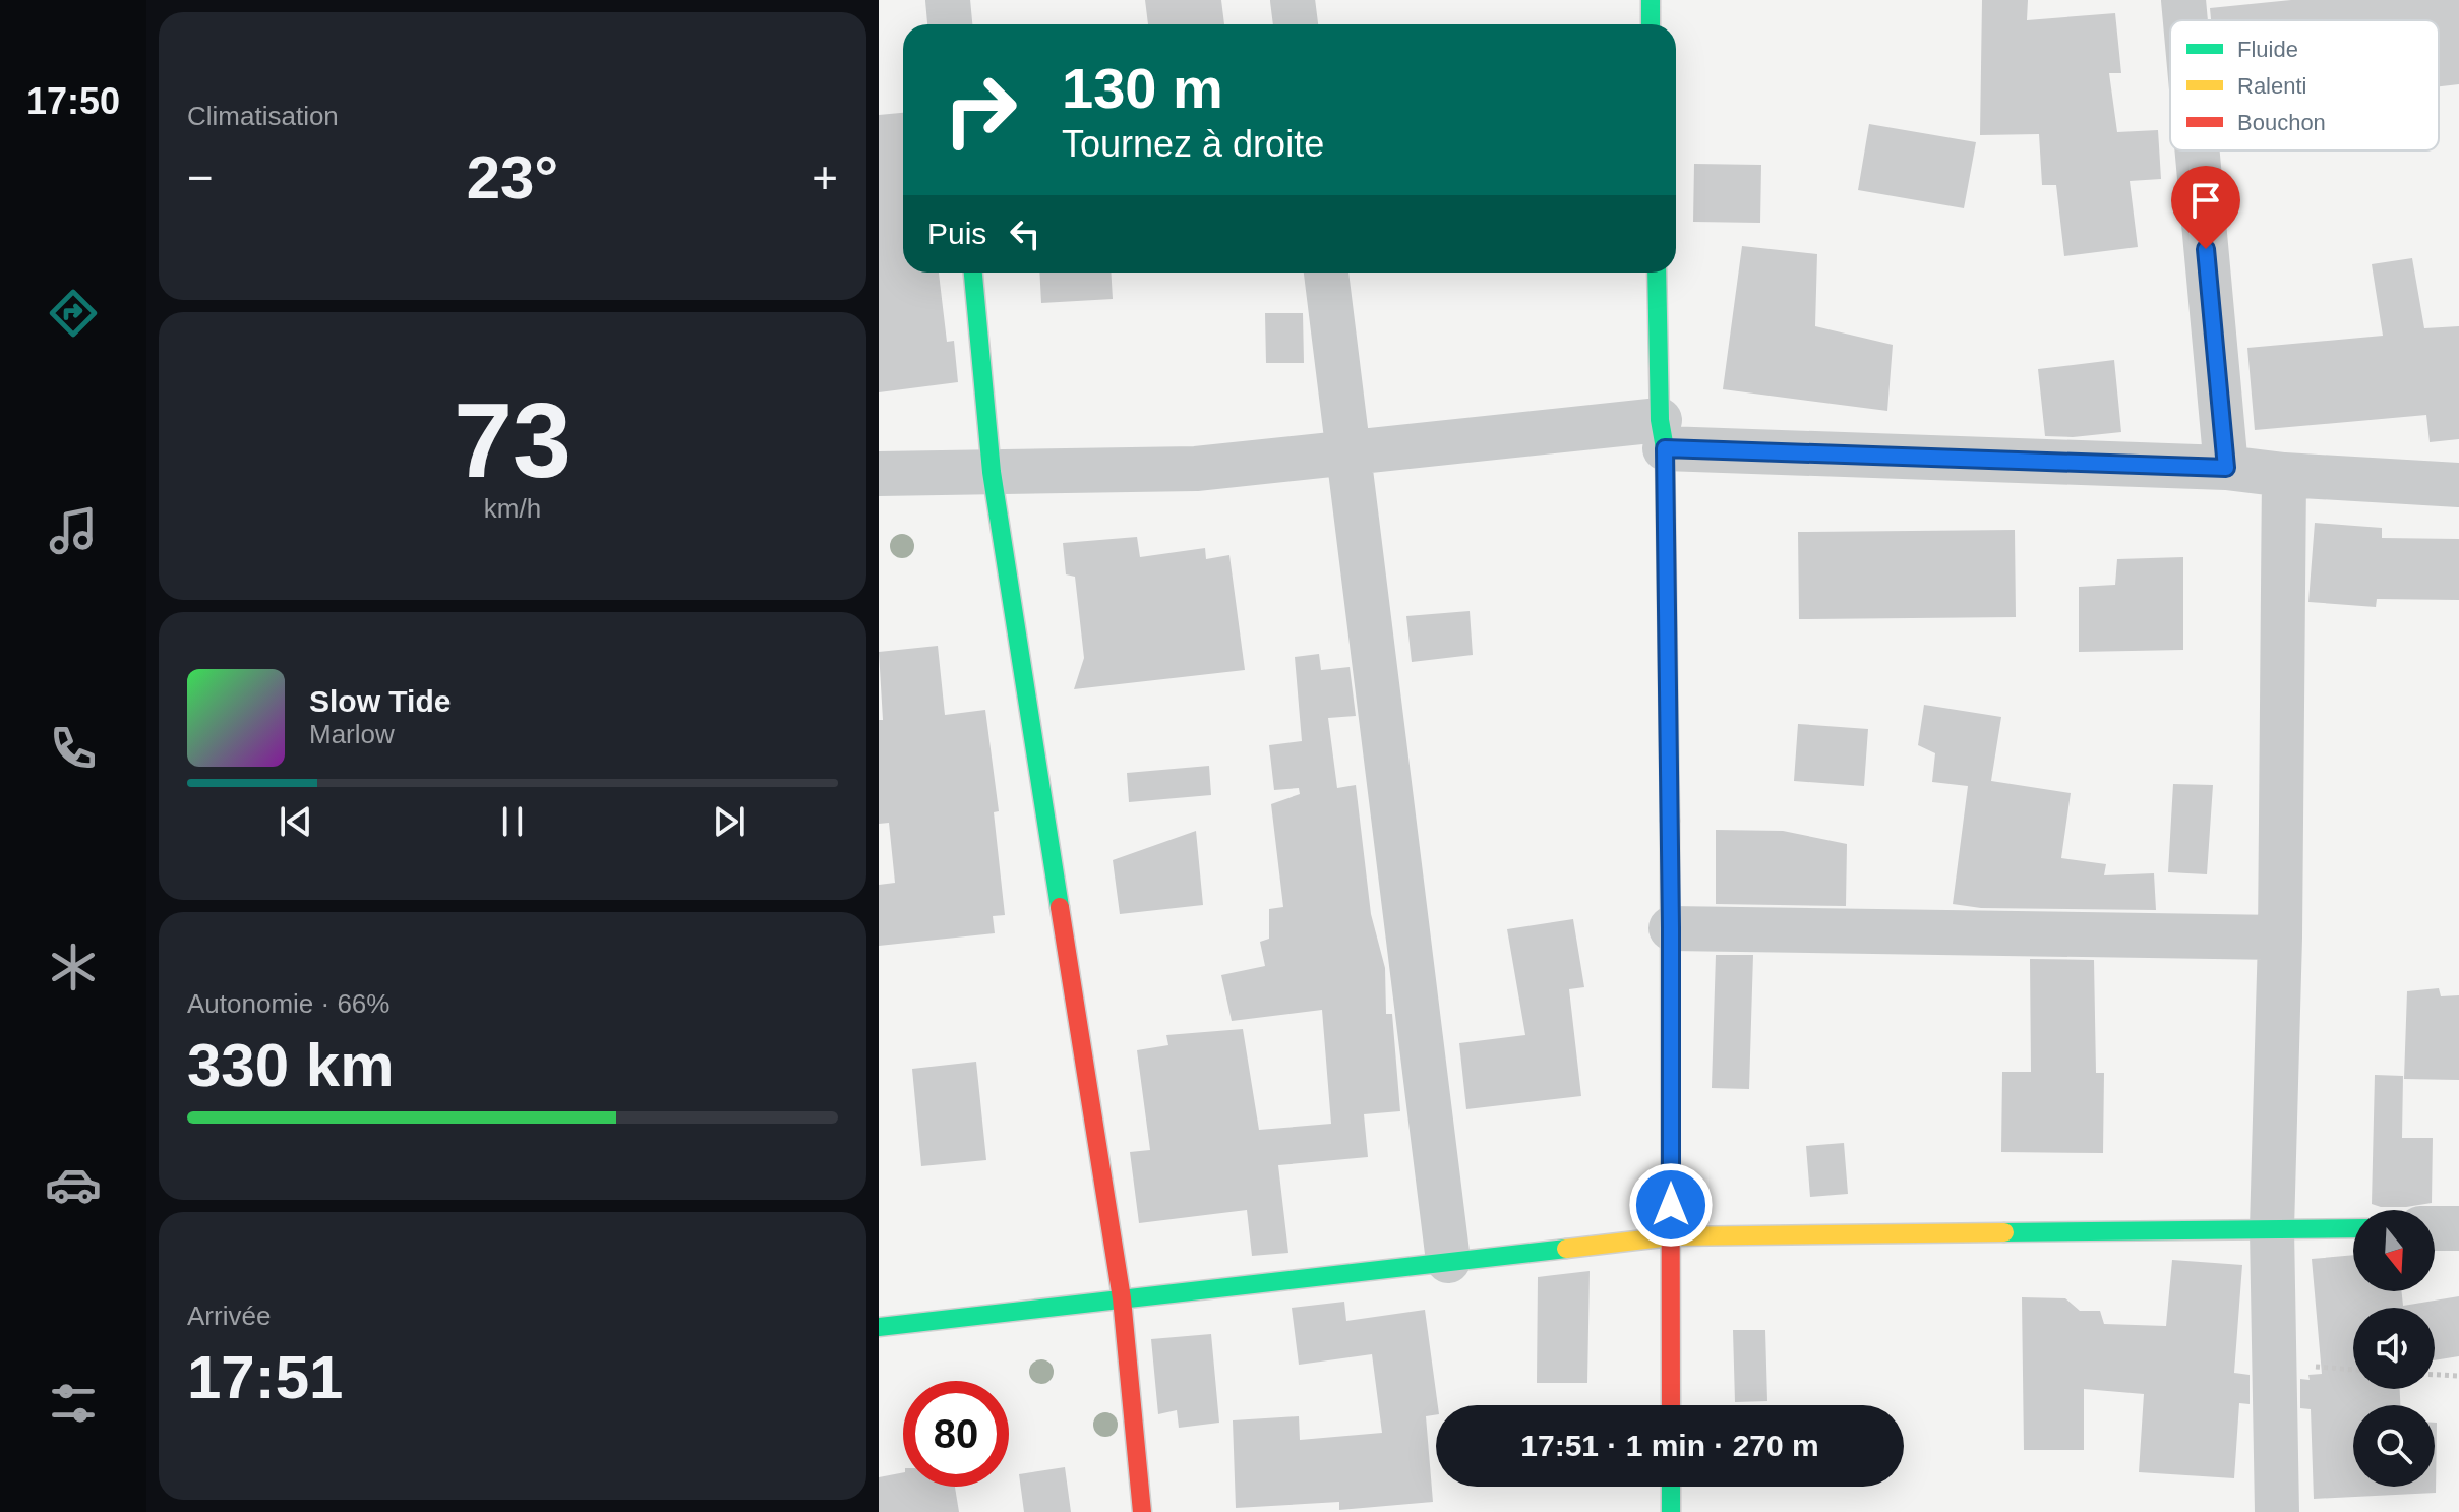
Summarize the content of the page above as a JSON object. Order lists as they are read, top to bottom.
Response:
{
  "legend": ["Fluide", "Ralenti", "Bouchon"],
  "north": "bottom",
  "page": {
    "tabs": "17:50",
    "tile": [
      "Climatisation",
      ["73", "km/h"],
      ["Autonomie · 66%", "330 km"],
      ["Arrivée", "17:51"]
    ],
    "turn": ["130 m", "Tournez à droite"],
    "heat": ["−", "23°", "+"],
    "then": "Puis",
    "song": ["Slow Tide", "Marlow"],
    "limit": "80",
    "trip": "17:51 · 1 min · 270 m"
  }
}
